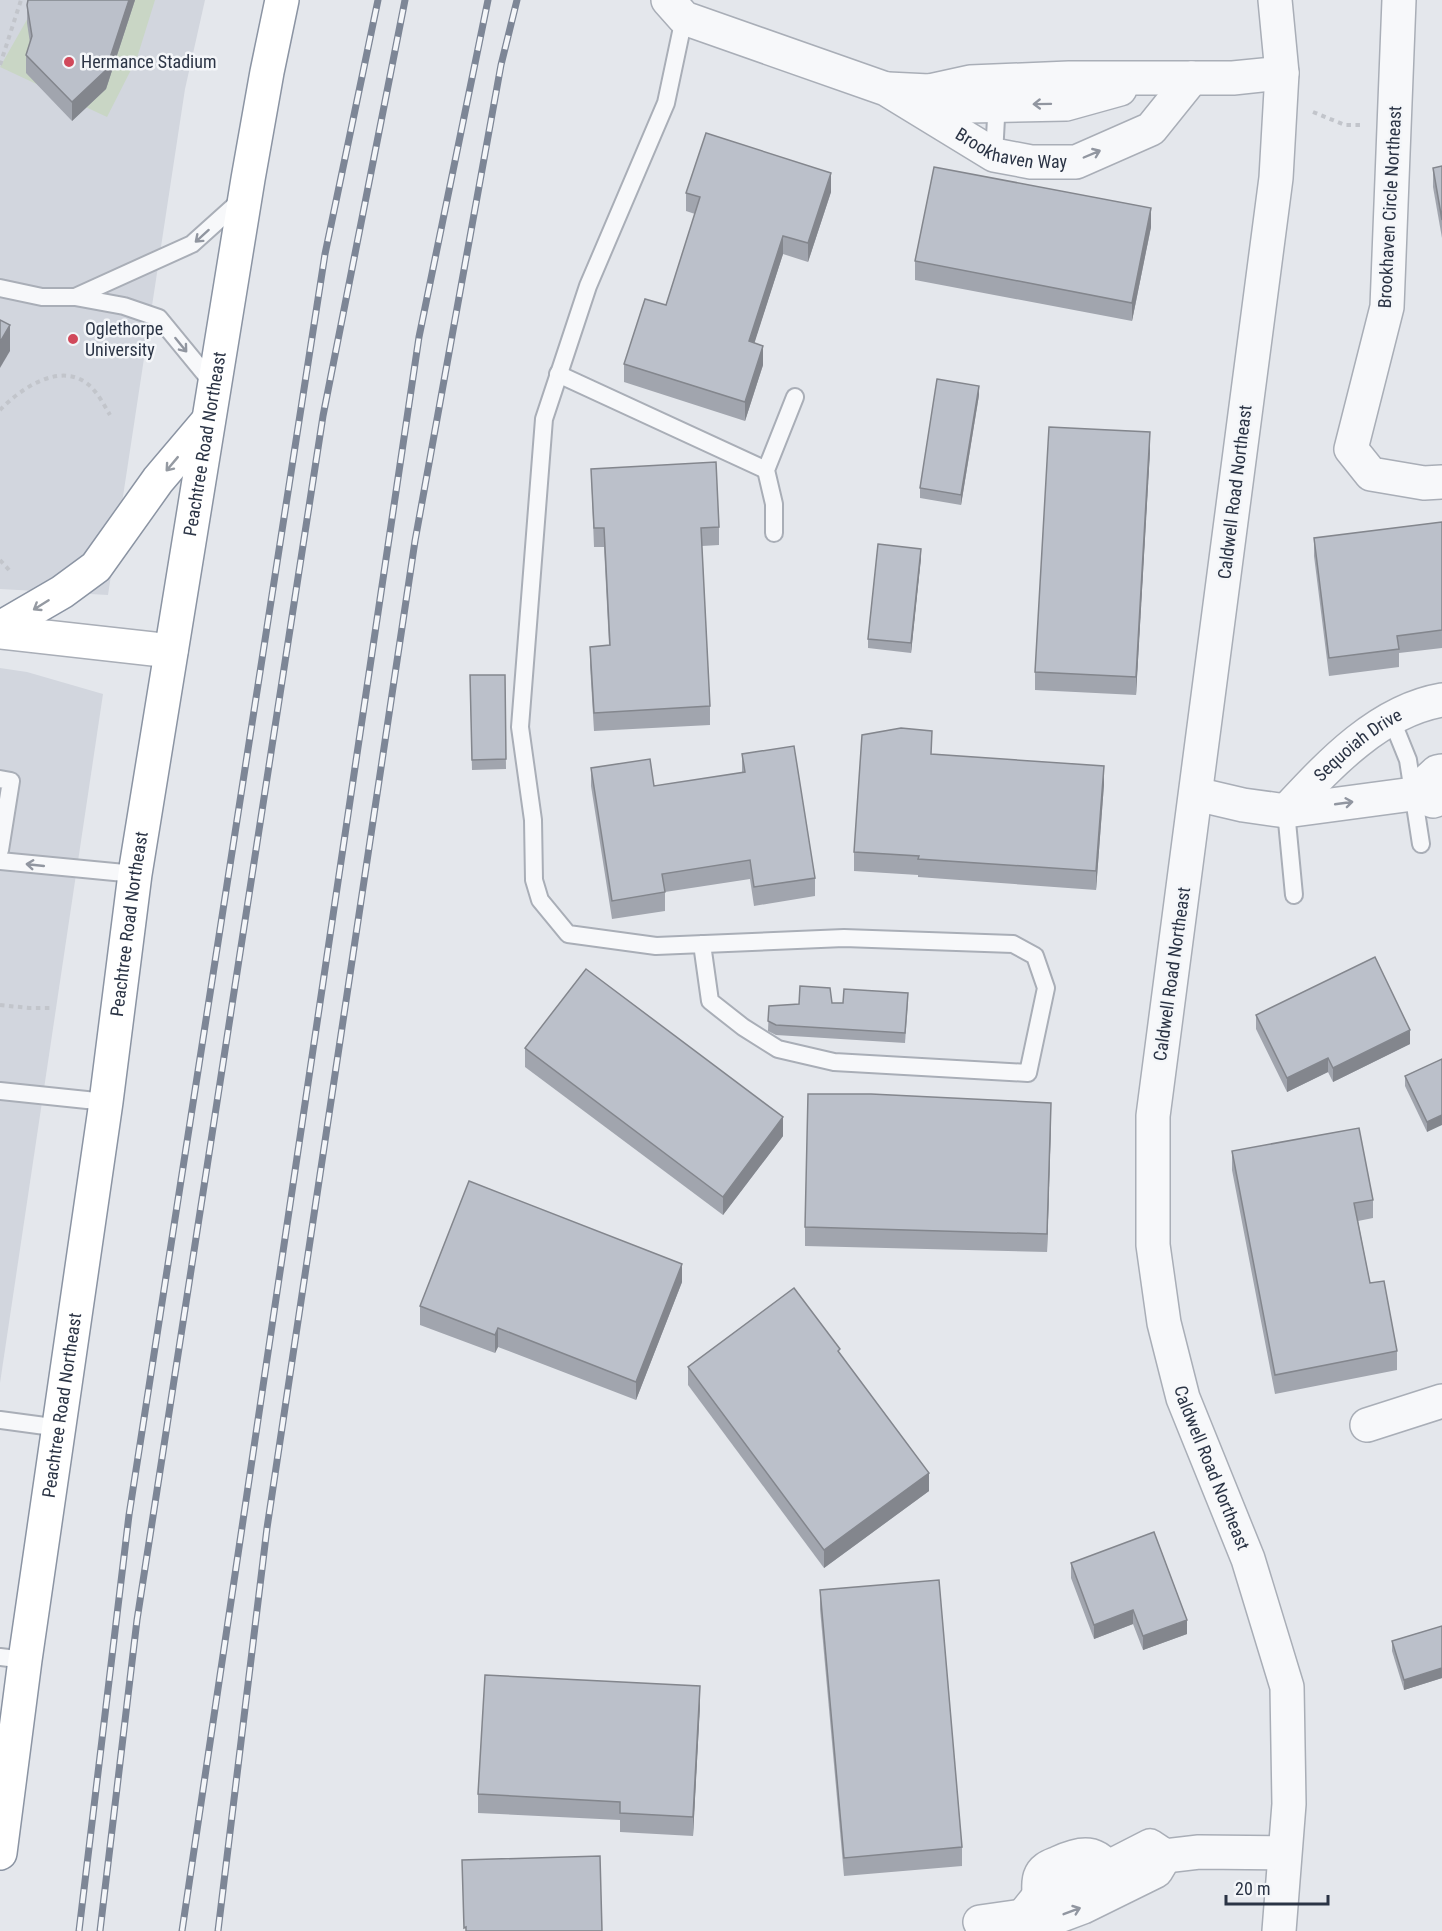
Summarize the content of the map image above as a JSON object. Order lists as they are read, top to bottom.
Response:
{
  "streets": {
    "main road": ["Peachtree Road Northeast"],
    "street": [
      "Brookhaven Way",
      "Brookhaven Circle Northeast",
      "Caldwell Road Northeast",
      "Sequoiah Drive"
    ]
  },
  "crossings": [
    ["Brookhaven Way", "Caldwell Road Northeast"],
    ["Caldwell Road Northeast", "Sequoiah Drive"]
  ],
  "places": ["Hermance Stadium", "Oglethorpe University"],
  "scale_bar": "20 m"
}
